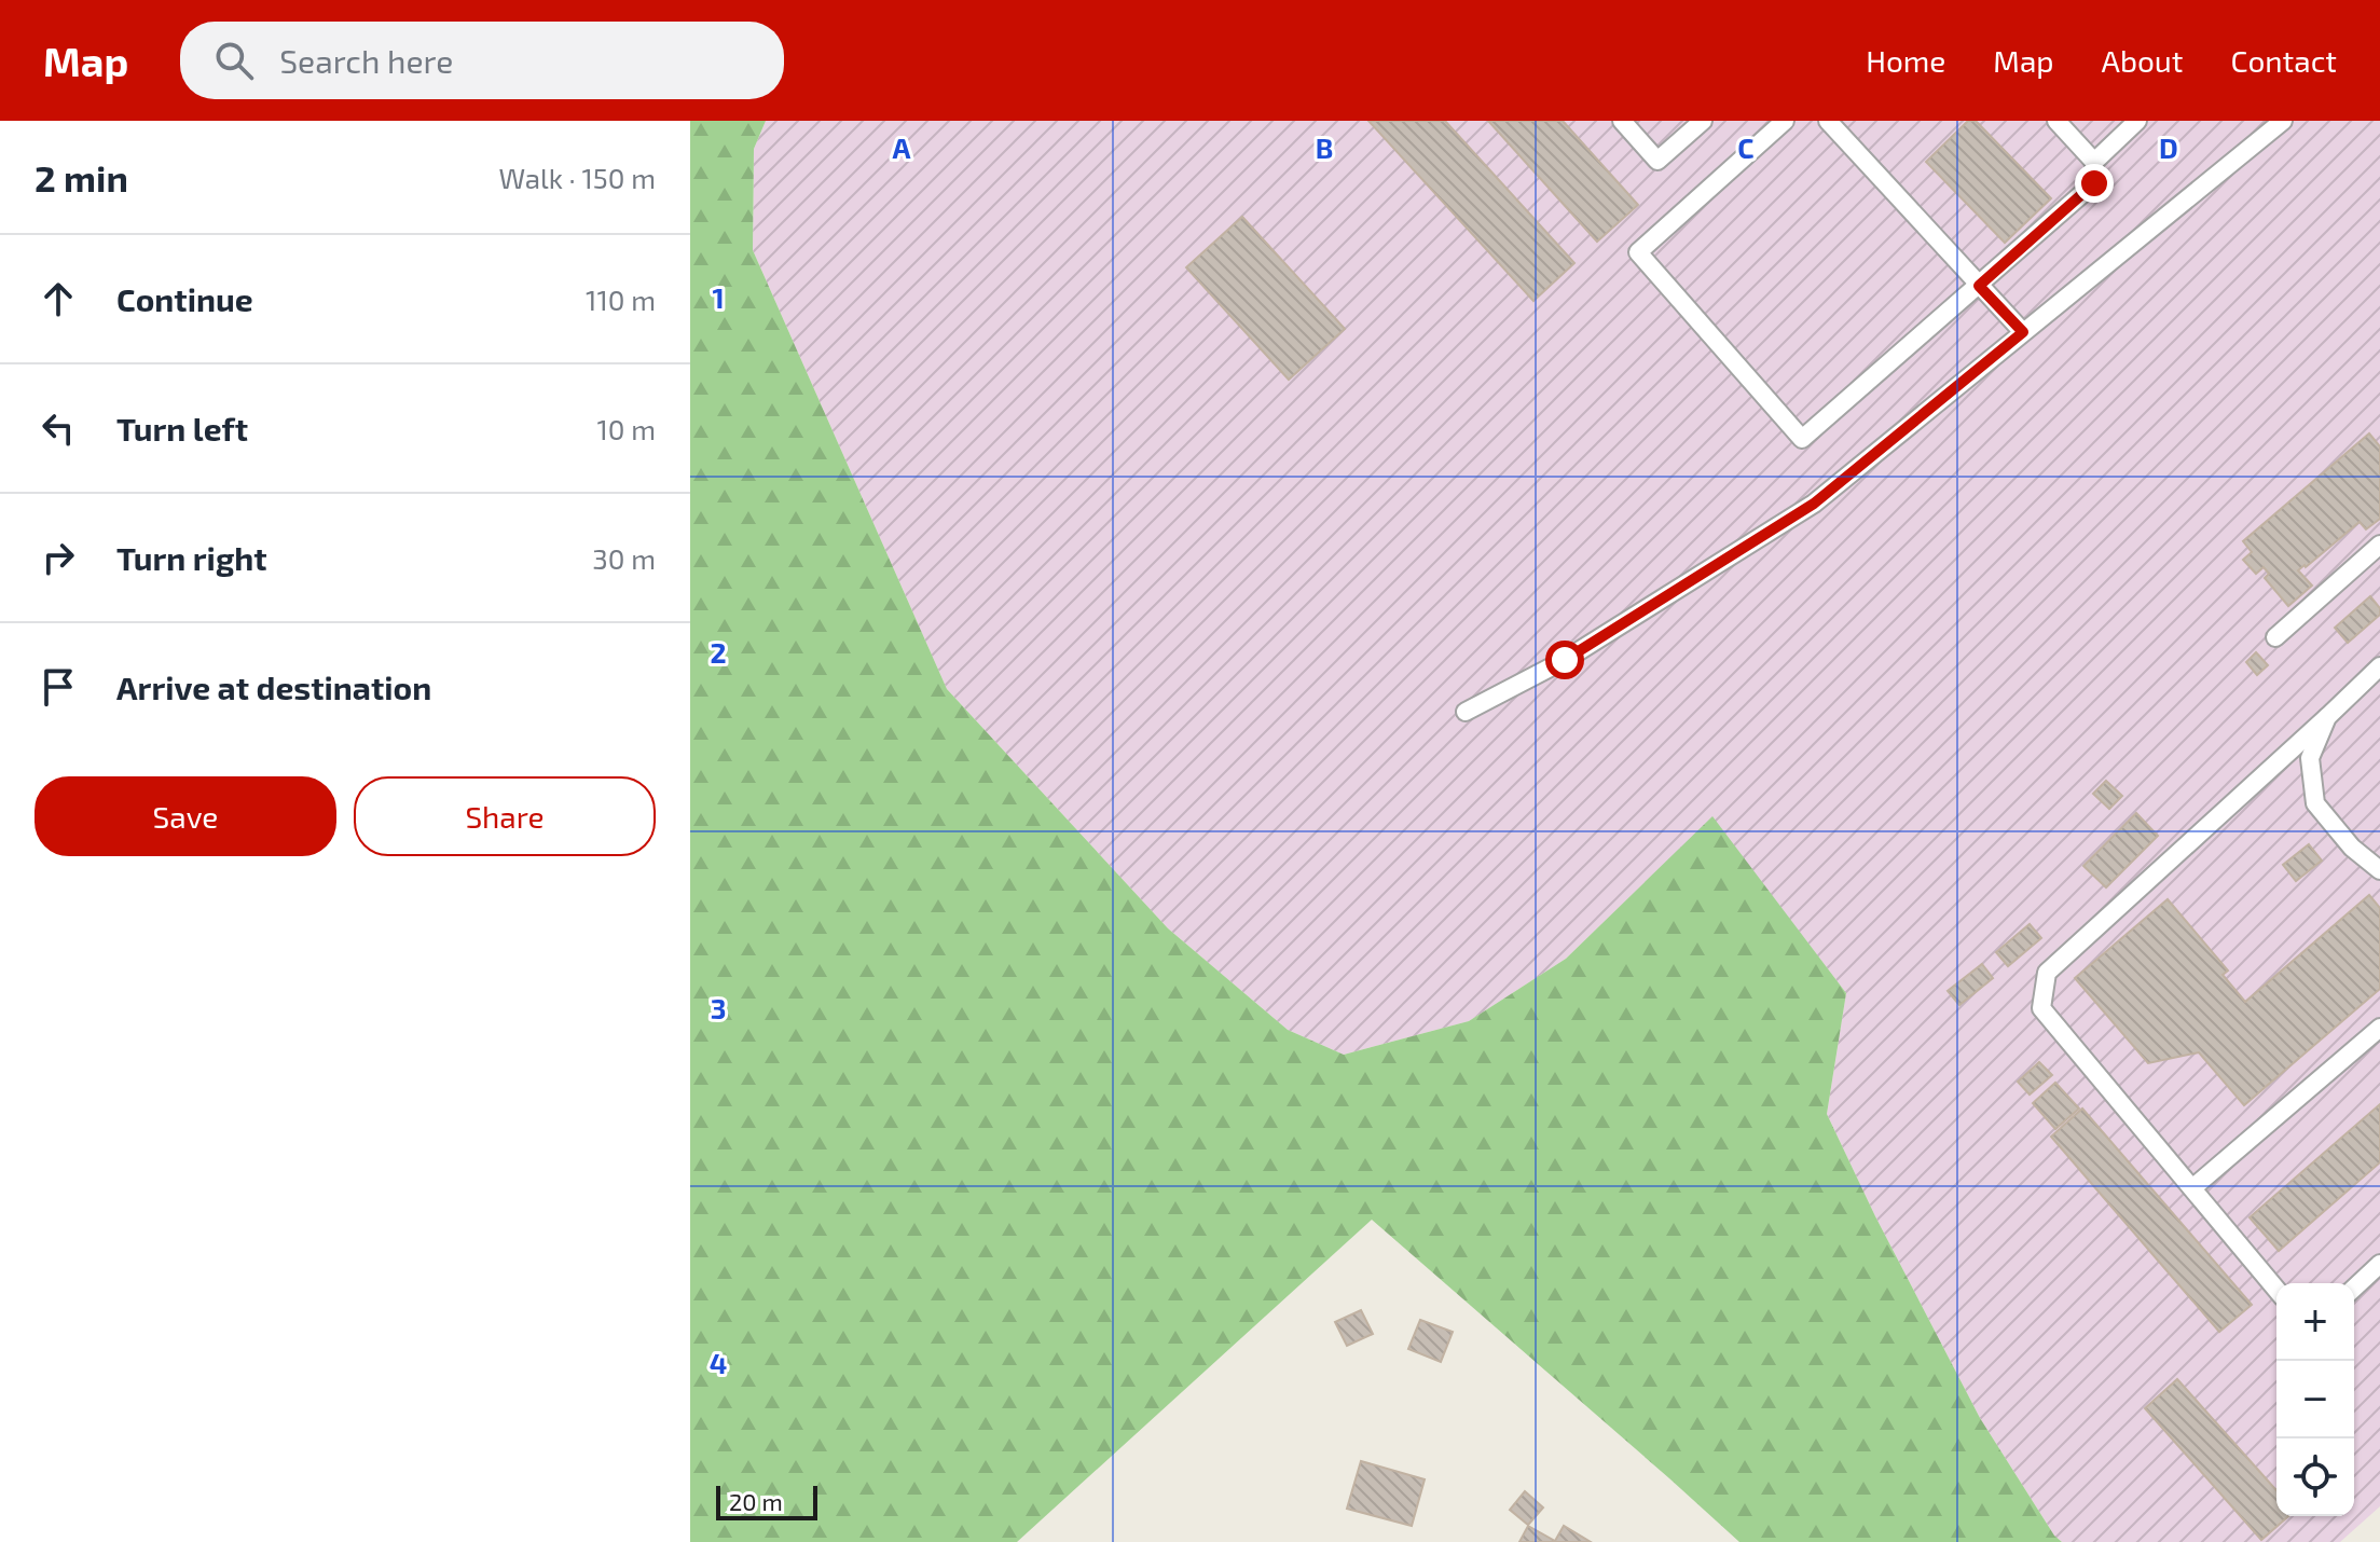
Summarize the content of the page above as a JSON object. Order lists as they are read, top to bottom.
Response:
{
  "scale_bar": "20 m",
  "page": {
    "header": "Map",
    "search": "Search here",
    "nav": [
      "Home",
      "Map",
      "About",
      "Contact"
    ],
    "heading": ["2 min", "Walk · 150 m"],
    "list": [
      ["Continue", "110 m"],
      ["Turn left", "10 m"],
      ["Turn right", "30 m"],
      "Arrive at destination"
    ],
    "buttons": ["Save", "Share"],
    "map_buttons": ["+", "−"],
    "scale": "20 m"
  },
  "grid": {
    "columns": [
      "A",
      "B",
      "C",
      "D"
    ],
    "rows": [
      "1",
      "2",
      "3",
      "4"
    ]
  }
}
